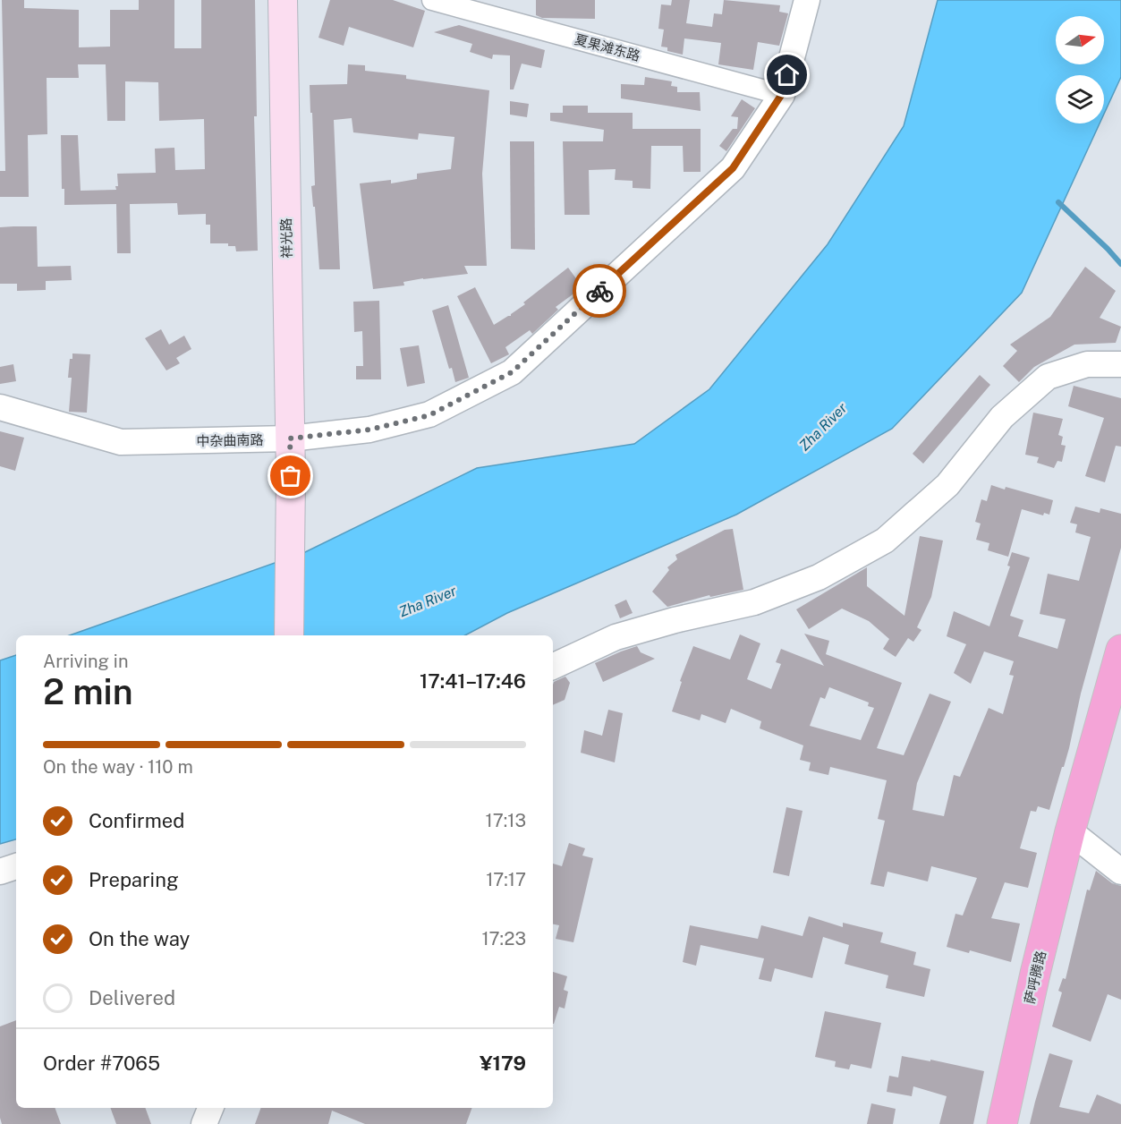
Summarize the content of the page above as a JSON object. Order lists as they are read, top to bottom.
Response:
{
  "streets": {
    "highway": ["萨呼腾路"],
    "main road": ["祥光路"],
    "street": ["夏果滩东路", "中杂曲南路"]
  },
  "crossings": [
    ["夏果滩东路", "中杂曲南路"],
    ["祥光路", "中杂曲南路"]
  ],
  "water": ["Zha River"],
  "north": "right",
  "page": {
    "heading": ["2 min", "Arriving in", "17:41–17:46"],
    "panel": ["Order #7065", "¥179"],
    "bar": "On the way · 110 m",
    "list": [
      ["Confirmed", "17:13"],
      ["Preparing", "17:17"],
      ["On the way", "17:23"],
      "Delivered"
    ]
  }
}
